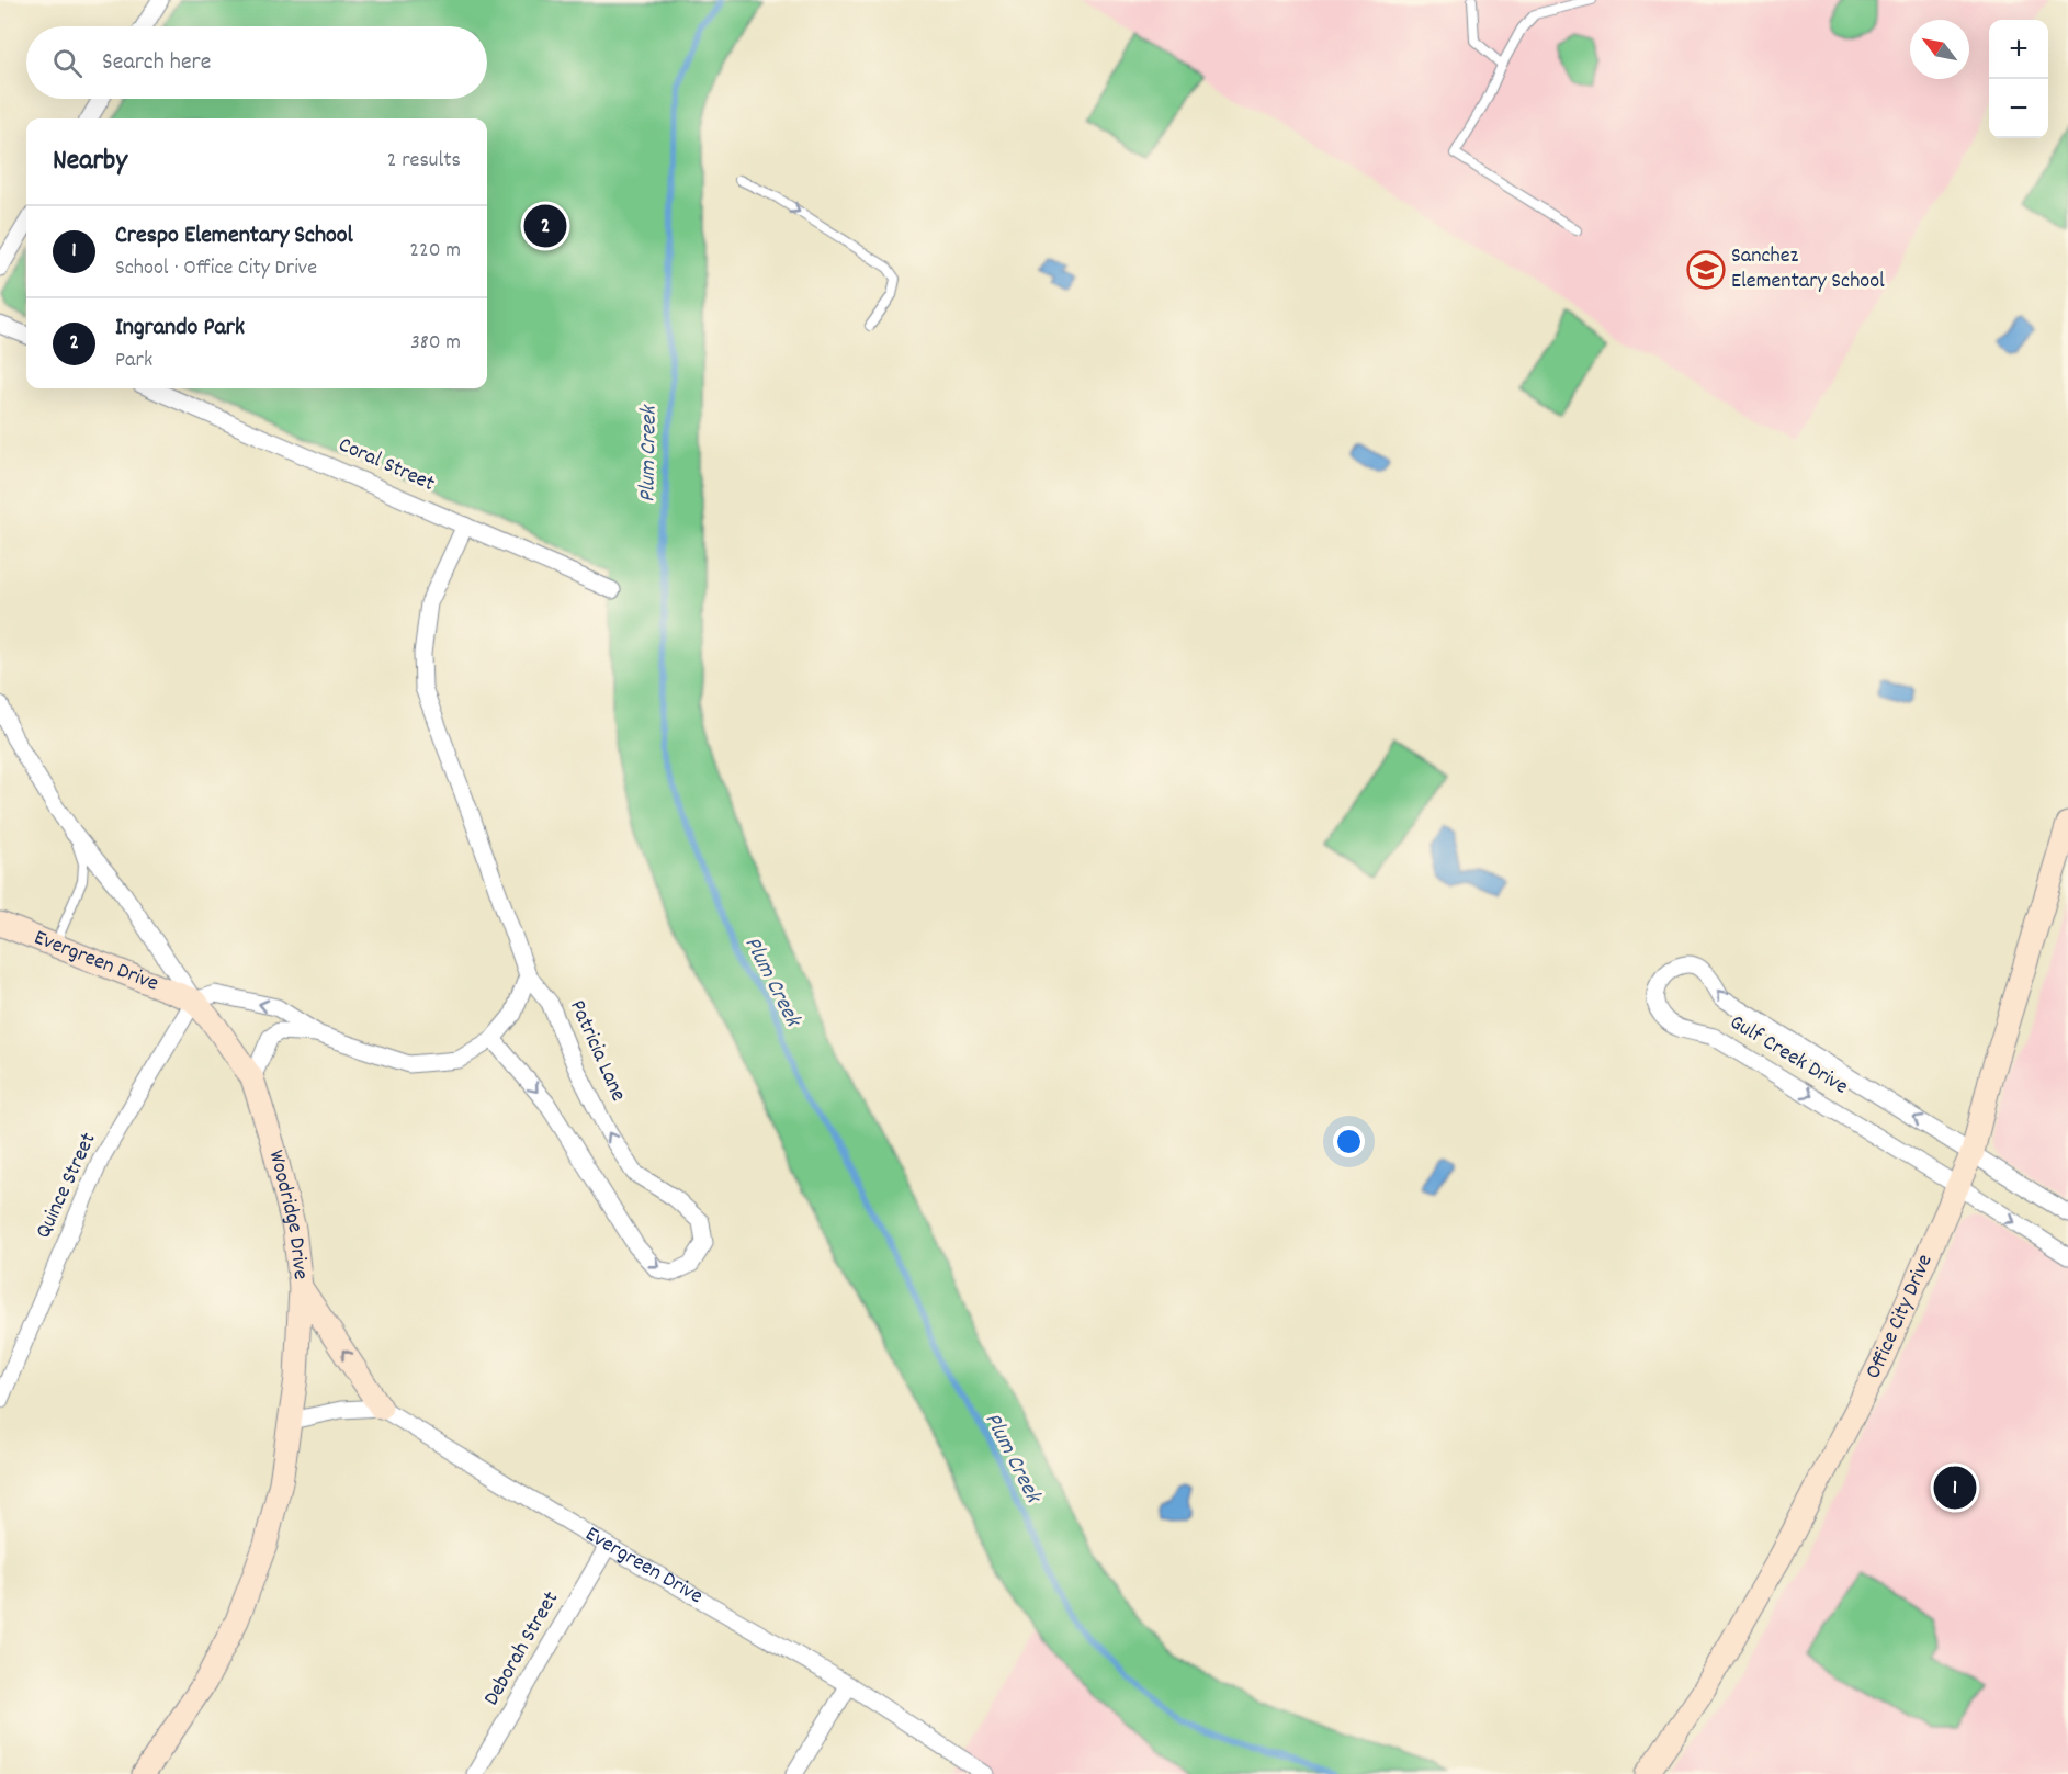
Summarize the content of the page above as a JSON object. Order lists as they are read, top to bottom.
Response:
{
  "streets": {
    "street": [
      "Coral Street",
      "Evergreen Drive",
      "Patricia Lane",
      "Gulf Creek Drive",
      "Quince Street",
      "Woodridge Drive",
      "Office City Drive",
      "Deborah Street"
    ]
  },
  "crossings": [
    ["Coral Street", "Patricia Lane"],
    ["Evergreen Drive", "Quince Street"],
    ["Evergreen Drive", "Woodridge Drive"],
    ["Evergreen Drive", "Deborah Street"],
    ["Gulf Creek Drive", "Office City Drive"],
    ["Quince Street", "Woodridge Drive"]
  ],
  "water": ["Plum Creek"],
  "places": {
    "school or university": ["Sanchez Elementary School"]
  },
  "north": "top left",
  "page": {
    "map_buttons": ["+", "−"],
    "search": "Search here",
    "heading": ["Nearby", "2 results"],
    "pins": ["2", "1"],
    "list": [
      {
        "mark": "1",
        "name": "Crespo Elementary School",
        "note": "School · Office City Drive",
        "value": "220 m"
      },
      {
        "mark": "2",
        "name": "Ingrando Park",
        "note": "Park",
        "value": "380 m"
      }
    ]
  }
}
